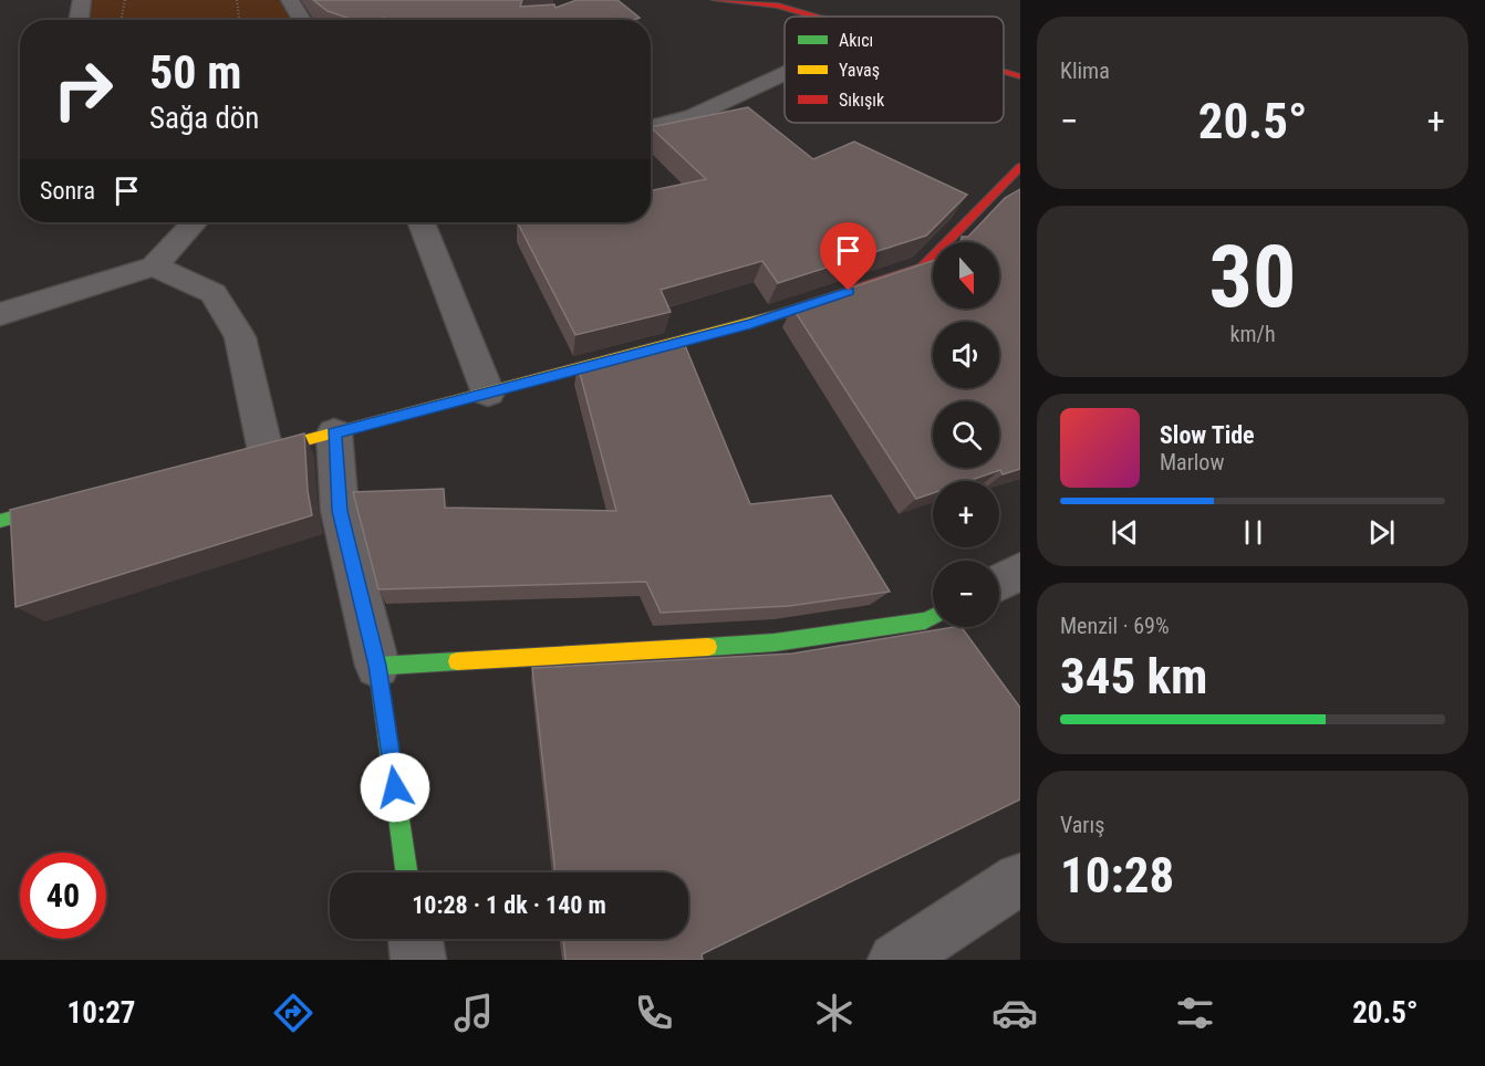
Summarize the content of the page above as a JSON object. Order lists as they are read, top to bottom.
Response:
{
  "legend": ["Akıcı", "Yavaş", "Sıkışık"],
  "north": "bottom",
  "page": {
    "tile": [
      "Klima",
      ["30", "km/h"],
      ["Menzil · 69%", "345 km"],
      ["Varış", "10:28"]
    ],
    "turn": ["50 m", "Sağa dön"],
    "heat": ["−", "20.5°", "+"],
    "then": "Sonra",
    "map_buttons": ["+", "−"],
    "song": ["Slow Tide", "Marlow"],
    "limit": "40",
    "trip": "10:28 · 1 dk · 140 m",
    "tabs": ["10:27", "20.5°"]
  }
}
